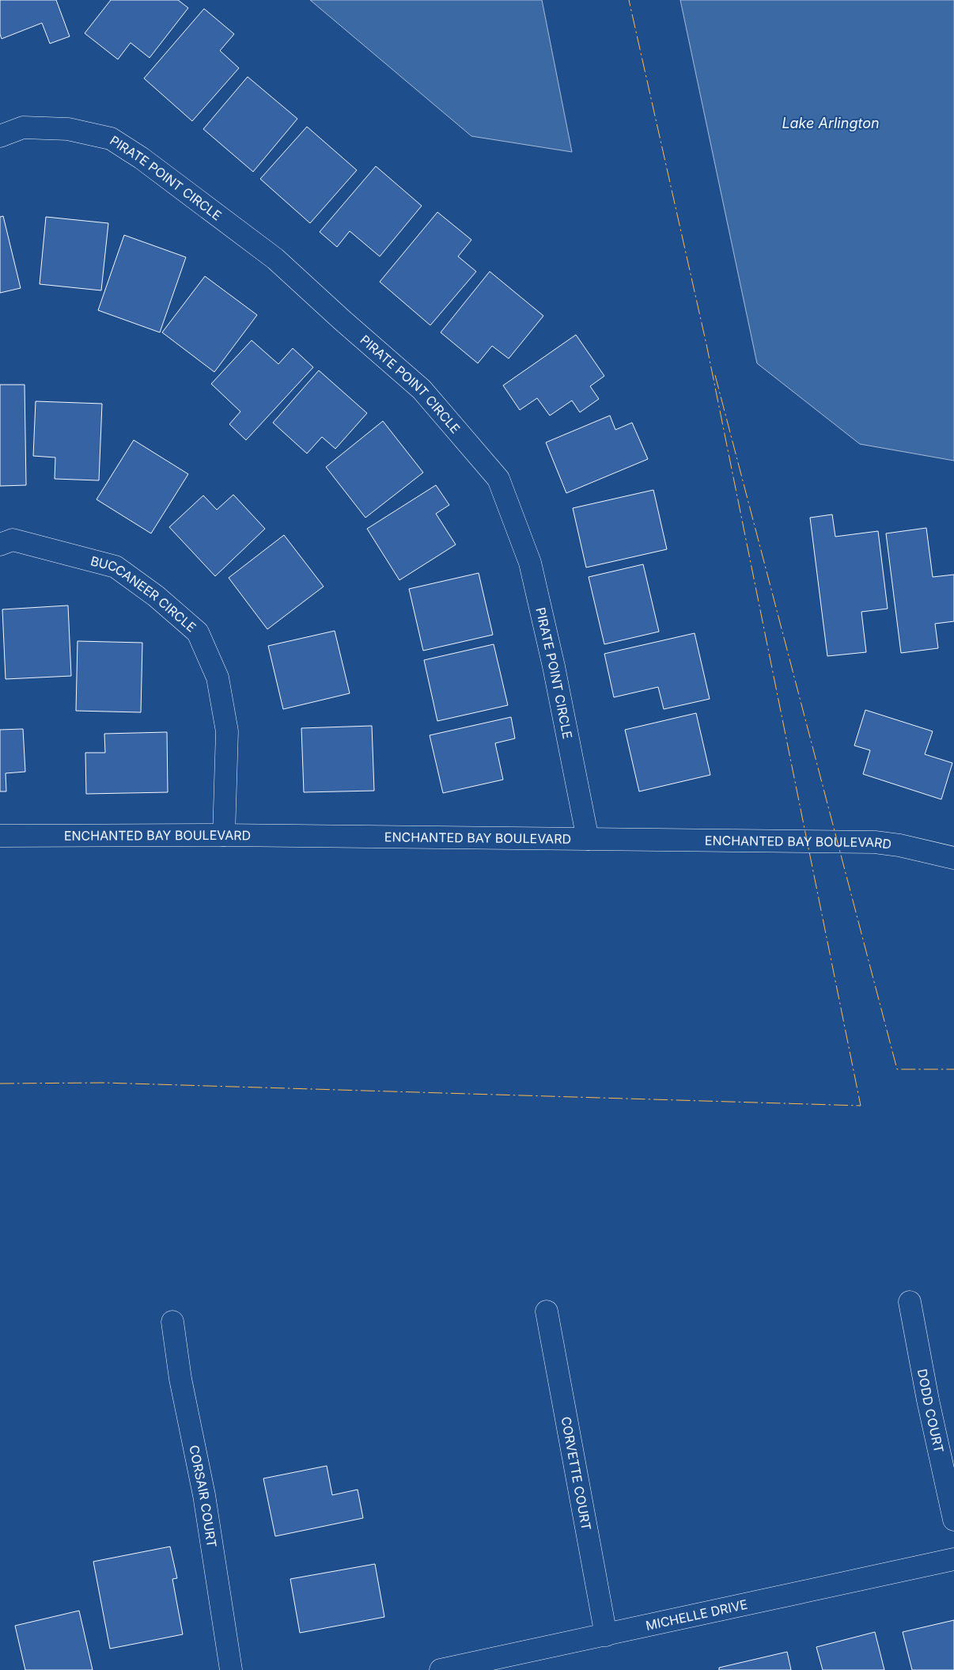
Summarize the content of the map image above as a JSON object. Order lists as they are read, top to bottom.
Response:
{
  "streets": {
    "street": [
      "PIRATE POINT CIRCLE",
      "BUCCANEER CIRCLE",
      "ENCHANTED BAY BOULEVARD",
      "DODD COURT",
      "CORVETTE COURT",
      "CORSAIR COURT",
      "MICHELLE DRIVE"
    ]
  },
  "crossings": [
    ["PIRATE POINT CIRCLE", "ENCHANTED BAY BOULEVARD"],
    ["BUCCANEER CIRCLE", "ENCHANTED BAY BOULEVARD"],
    ["CORVETTE COURT", "MICHELLE DRIVE"]
  ],
  "water": ["Lake Arlington"]
}
